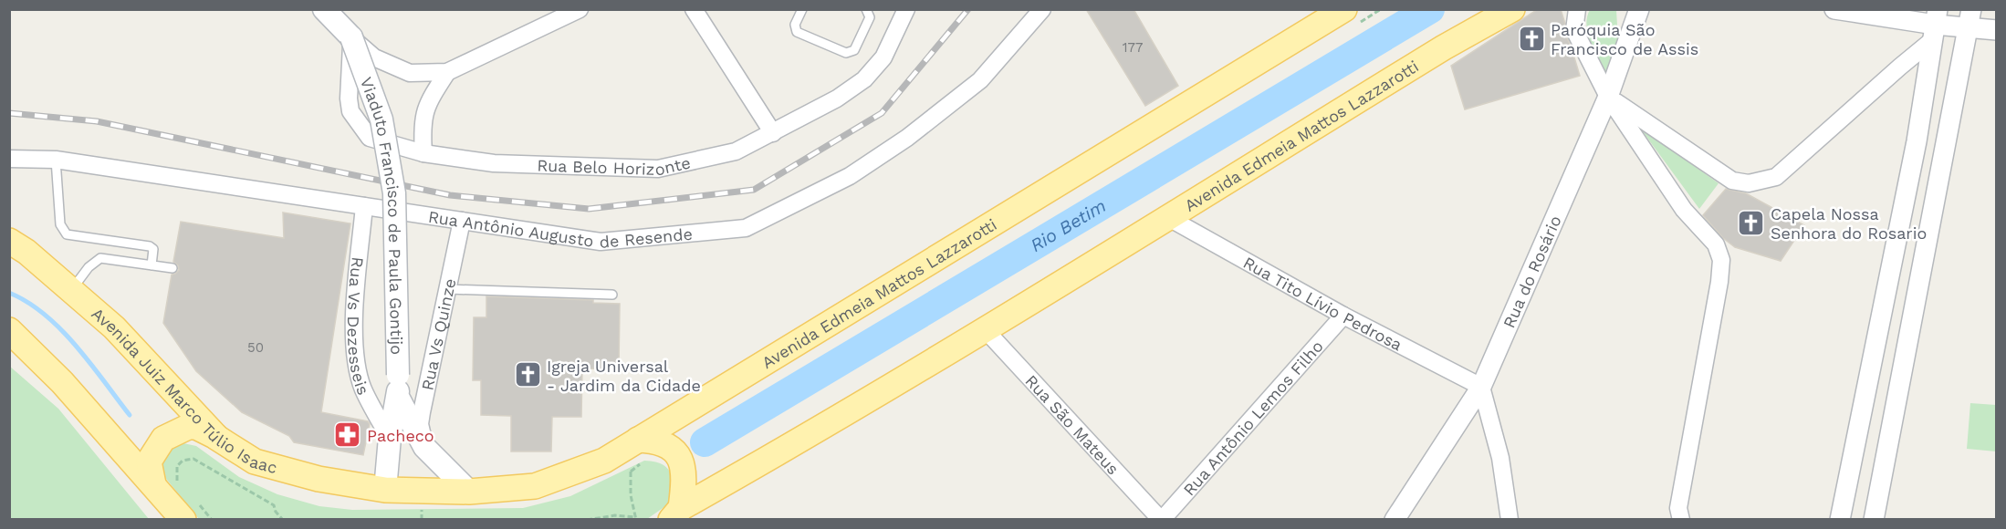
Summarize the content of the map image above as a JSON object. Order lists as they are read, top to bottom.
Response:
{
  "streets": {
    "main road": ["Avenida Edmeia Mattos Lazzarotti", "Viaduto Francisco de Paula Gontijo", "Avenida Juiz Marco Túlio Isaac"],
    "street": [
      "Rua Belo Horizonte",
      "Rua Antônio Augusto de Resende",
      "Rua do Rosário",
      "Rua Tito Lívio Pedrosa",
      "Rua Vs Dezesseis",
      "Rua Vs Quinze",
      "Rua Antônio Lemos Filho",
      "Rua São Mateus"
    ]
  },
  "crossings": [
    ["Avenida Edmeia Mattos Lazzarotti", "Viaduto Francisco de Paula Gontijo"],
    ["Avenida Edmeia Mattos Lazzarotti", "Rua Tito Lívio Pedrosa"],
    ["Avenida Edmeia Mattos Lazzarotti", "Avenida Juiz Marco Túlio Isaac"],
    ["Avenida Edmeia Mattos Lazzarotti", "Rua São Mateus"],
    ["Rua Belo Horizonte", "Viaduto Francisco de Paula Gontijo"],
    ["Viaduto Francisco de Paula Gontijo", "Rua Vs Dezesseis"],
    ["Viaduto Francisco de Paula Gontijo", "Rua Vs Quinze"],
    ["Viaduto Francisco de Paula Gontijo", "Avenida Juiz Marco Túlio Isaac"],
    ["Rua Antônio Augusto de Resende", "Rua Vs Dezesseis"],
    ["Rua Antônio Augusto de Resende", "Rua Vs Quinze"],
    ["Rua do Rosário", "Rua Tito Lívio Pedrosa"],
    ["Rua Tito Lívio Pedrosa", "Rua Antônio Lemos Filho"],
    ["Rua Antônio Lemos Filho", "Rua São Mateus"]
  ],
  "water": ["Rio Betim"],
  "places": {
    "church": ["Paróquia São Francisco de Assis", "Capela Nossa Senhora do Rosario", "Igreja Universal - Jardim da Cidade"],
    "pharmacy": ["Pacheco"]
  },
  "house_numbers": ["177", "50"]
}
